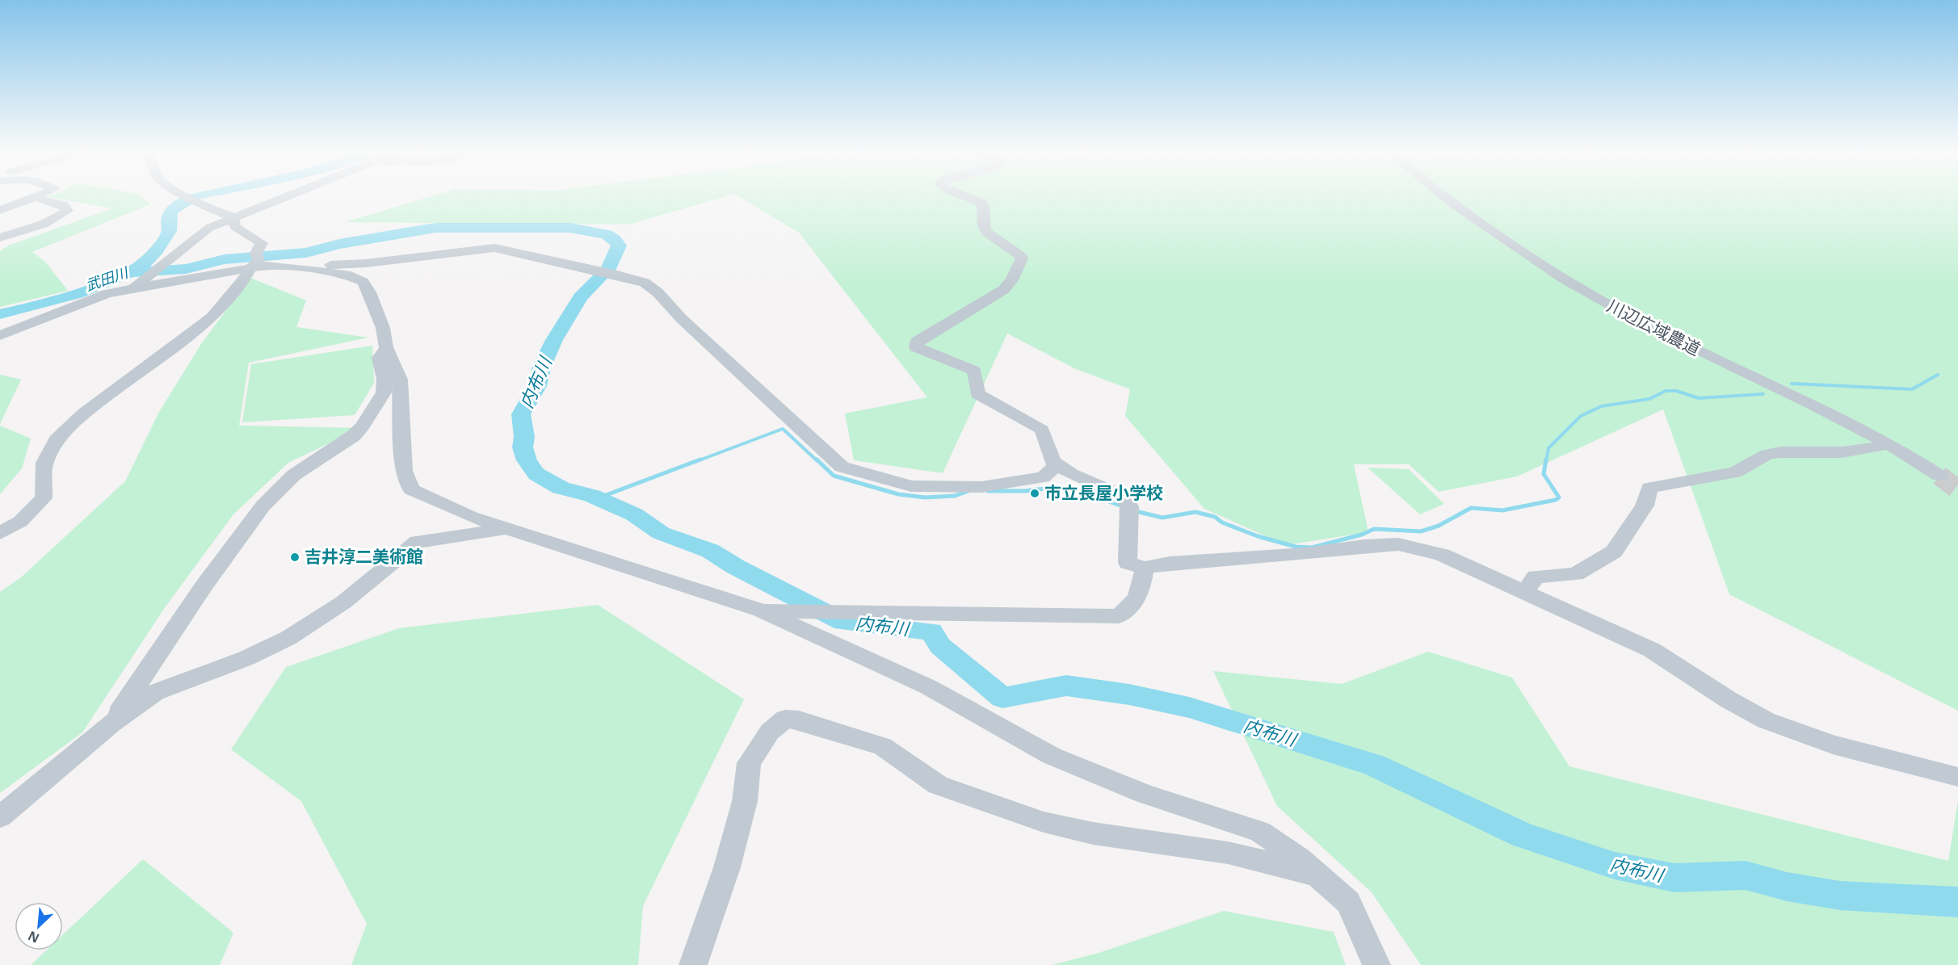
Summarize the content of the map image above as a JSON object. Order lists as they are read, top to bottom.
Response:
{
  "streets": {
    "street": ["川辺広域農道"]
  },
  "water": ["武田川", "内布川"],
  "places": ["市立長屋小学校", "吉井淳二美術館"],
  "north": "bottom left"
}
